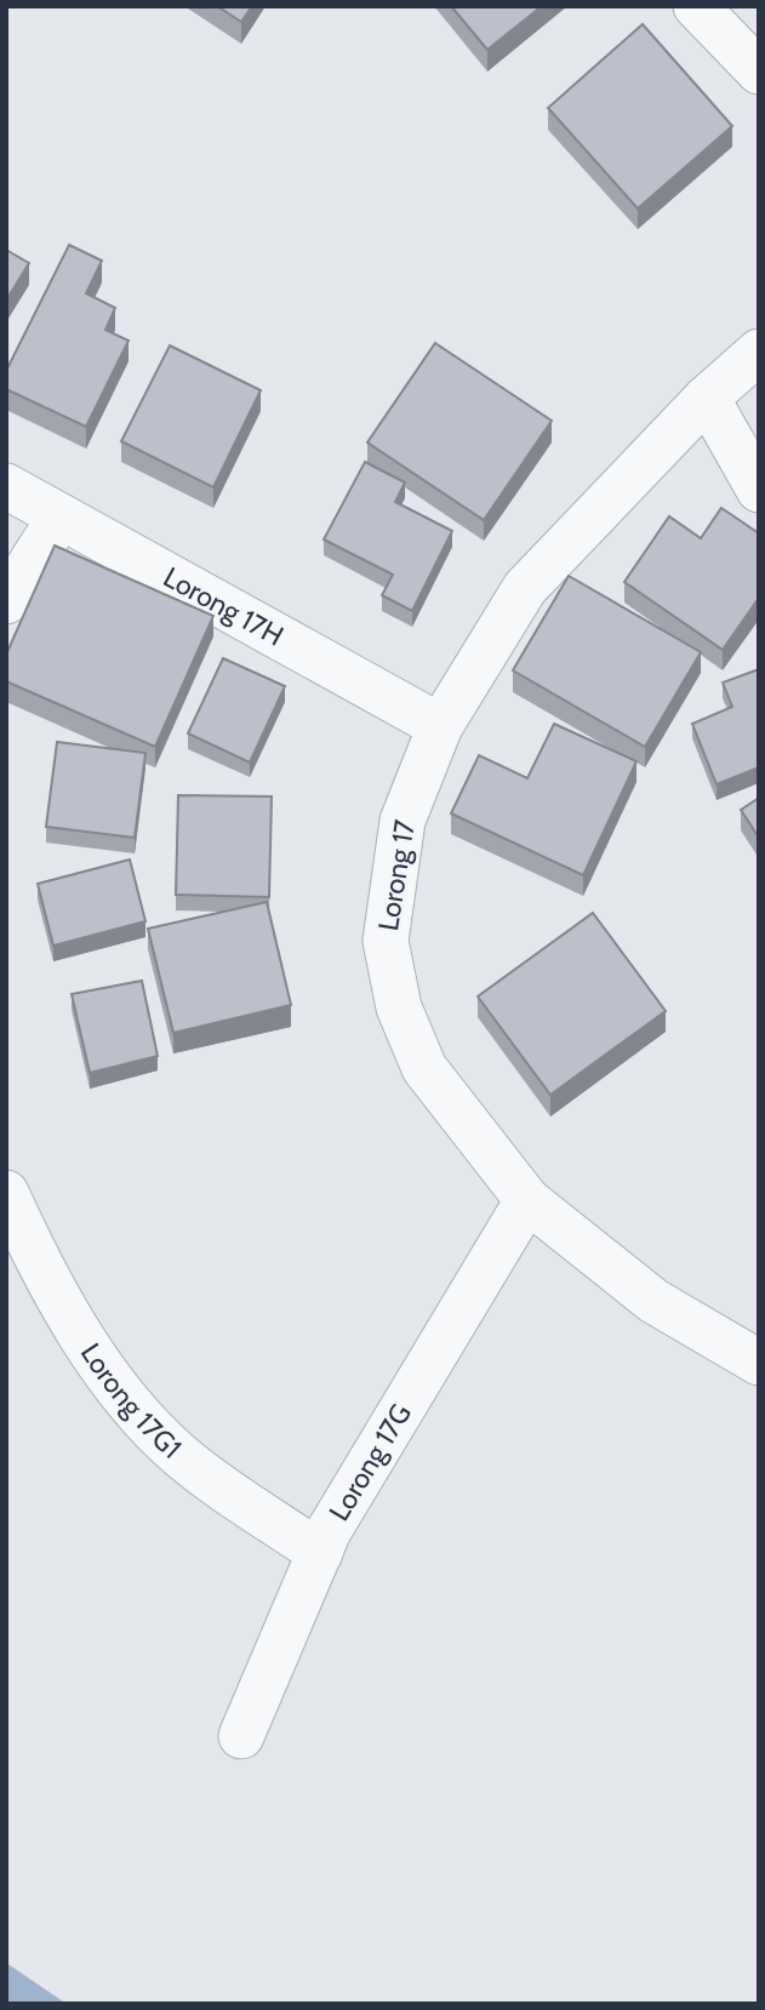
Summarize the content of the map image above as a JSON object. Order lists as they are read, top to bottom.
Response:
{
  "streets": {
    "street": [
      "Lorong 17H",
      "Lorong 17",
      "Lorong 17G1",
      "Lorong 17G"
    ]
  },
  "crossings": [
    ["Lorong 17H", "Lorong 17"],
    ["Lorong 17", "Lorong 17G"],
    ["Lorong 17G1", "Lorong 17G"]
  ]
}
